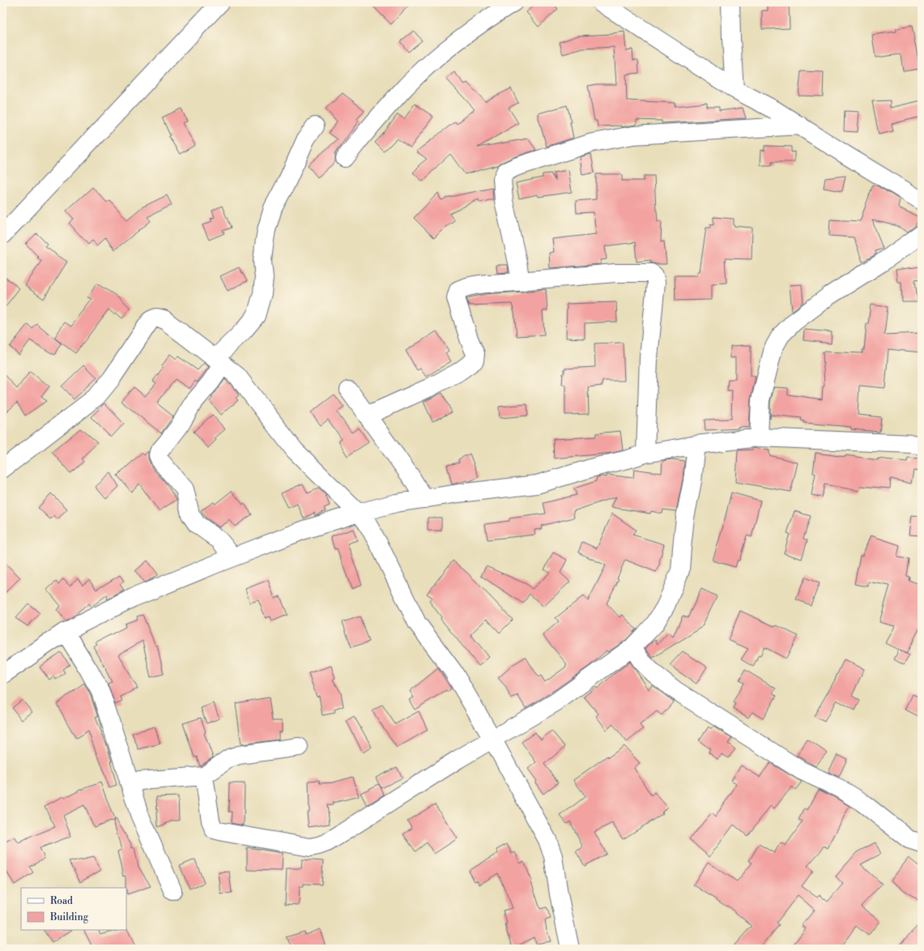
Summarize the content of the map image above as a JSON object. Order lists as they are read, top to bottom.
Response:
{
  "legend": ["Road", "Building"]
}
